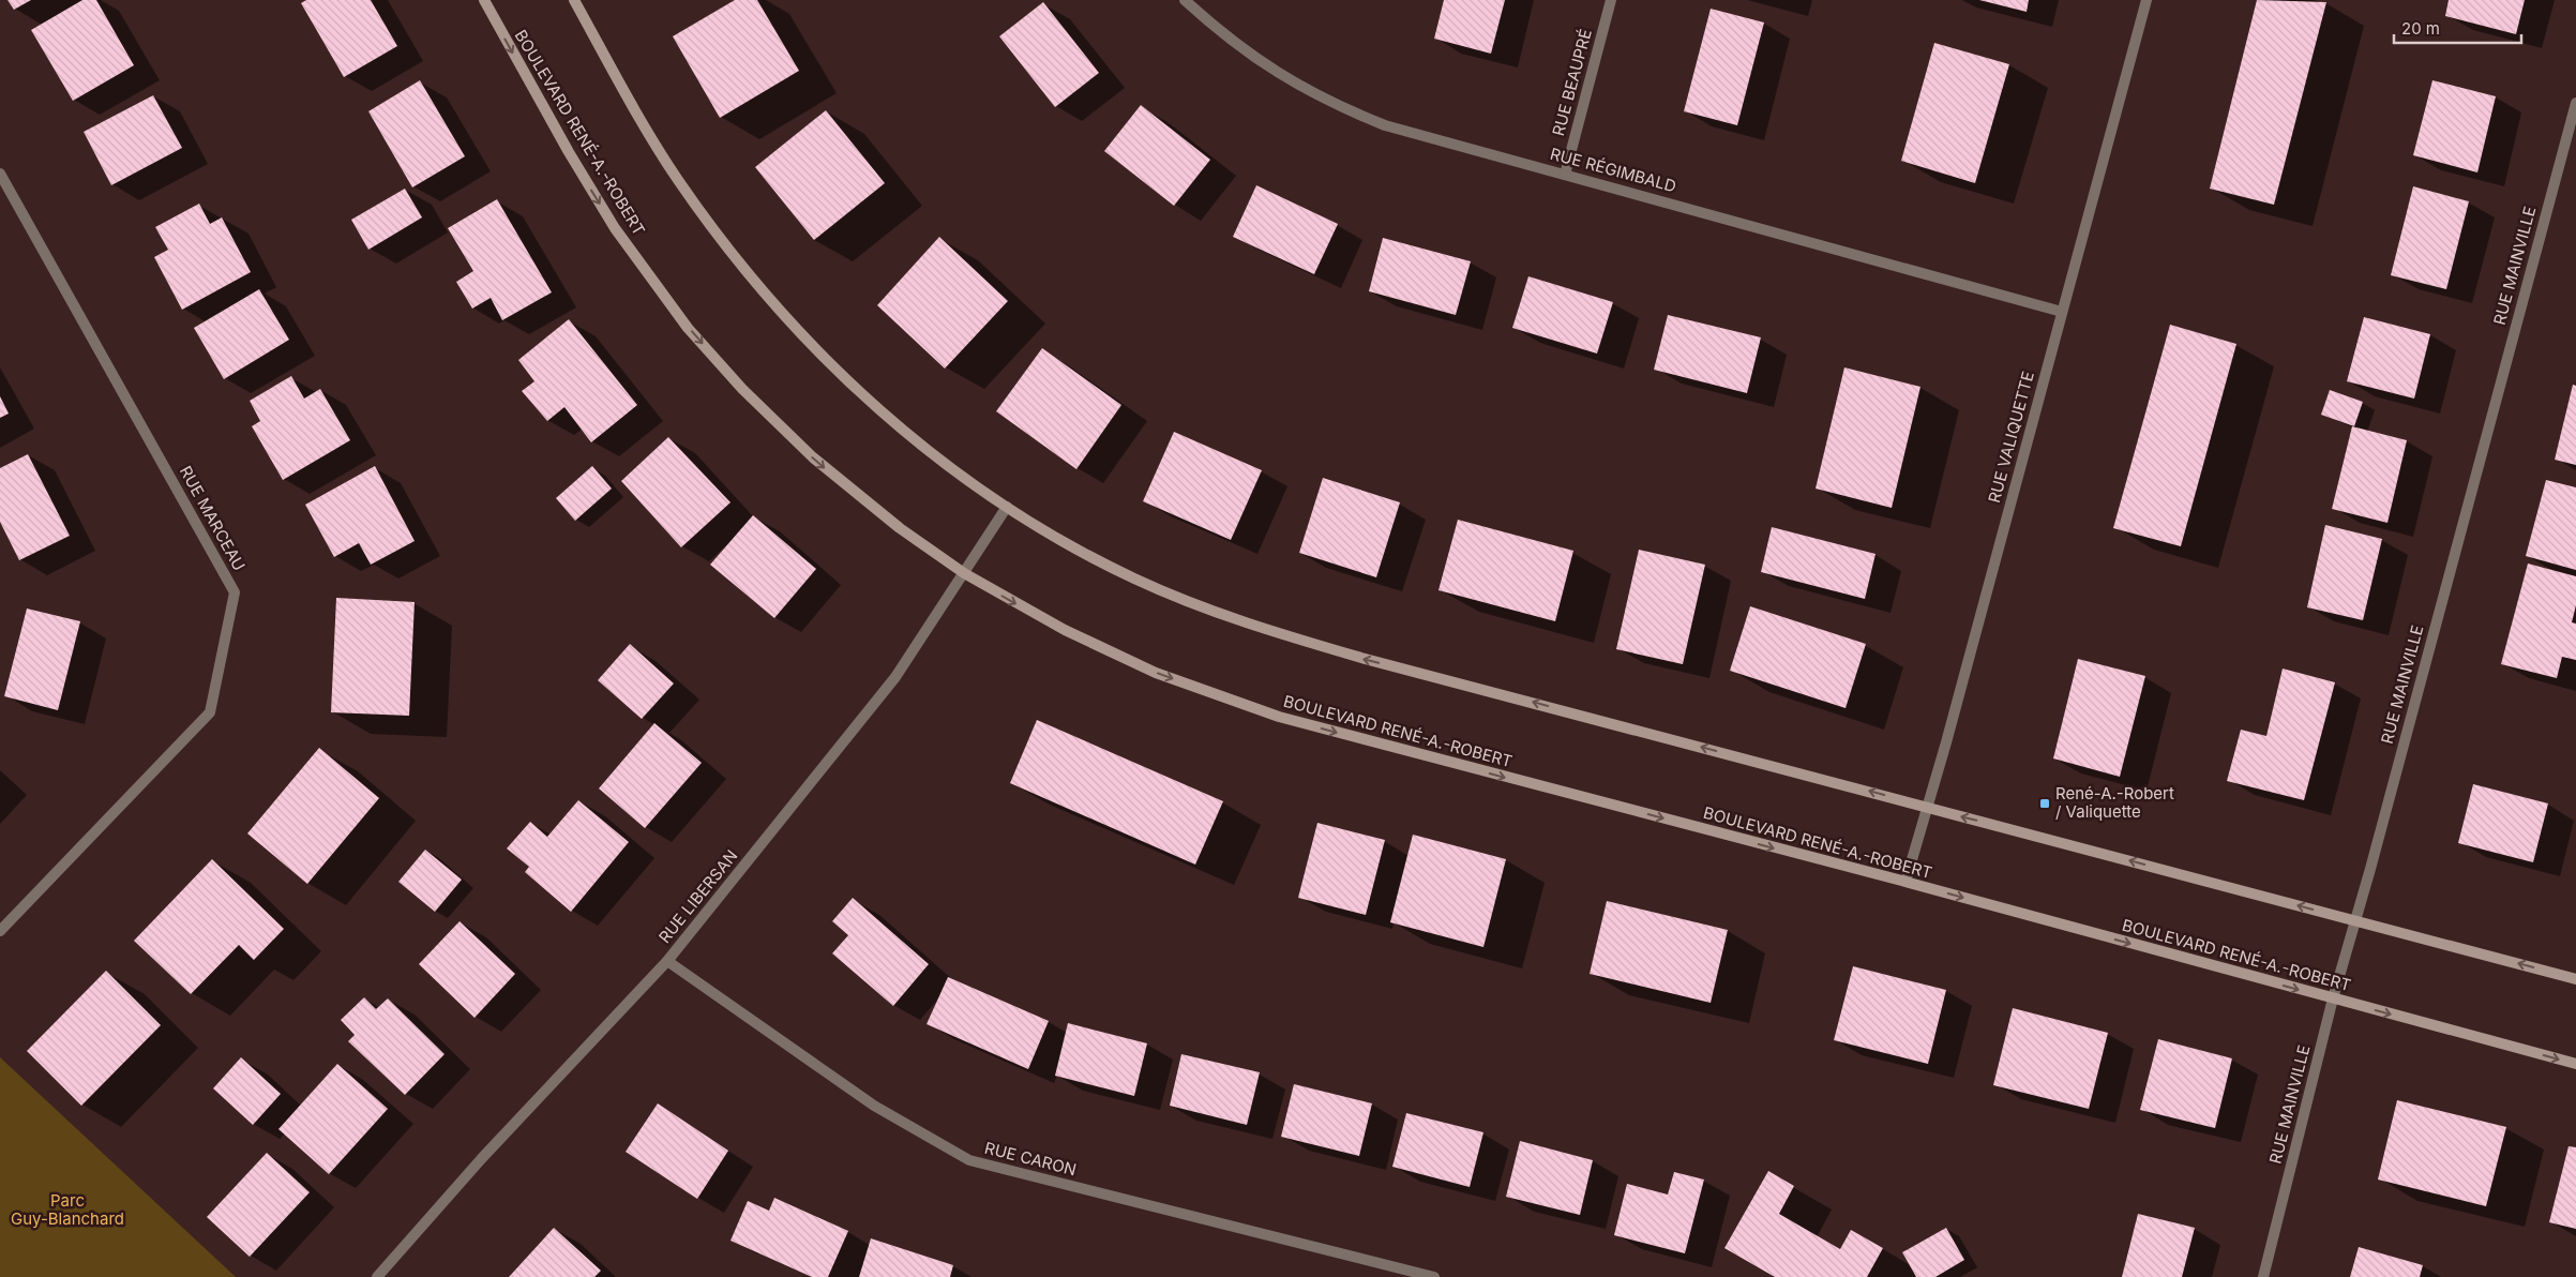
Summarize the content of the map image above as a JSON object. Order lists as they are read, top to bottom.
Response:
{
  "streets": {
    "street": [
      "RUE BEAUPRÉ",
      "BOULEVARD RENÉ-A.-ROBERT",
      "RUE RÉGIMBALD",
      "RUE MAINVILLE",
      "RUE VALIQUETTE",
      "RUE MARCEAU",
      "RUE LIBERSAN",
      "RUE CARON"
    ]
  },
  "crossings": [
    ["RUE BEAUPRÉ", "RUE RÉGIMBALD"],
    ["BOULEVARD RENÉ-A.-ROBERT", "RUE MAINVILLE"],
    ["BOULEVARD RENÉ-A.-ROBERT", "RUE VALIQUETTE"],
    ["BOULEVARD RENÉ-A.-ROBERT", "RUE LIBERSAN"],
    ["RUE RÉGIMBALD", "RUE VALIQUETTE"],
    ["RUE LIBERSAN", "RUE CARON"]
  ],
  "parks": ["Parc Guy-Blanchard"],
  "places": {
    "transit": ["René-A.-Robert / Valiquette"]
  },
  "scale_bar": "20 m"
}
